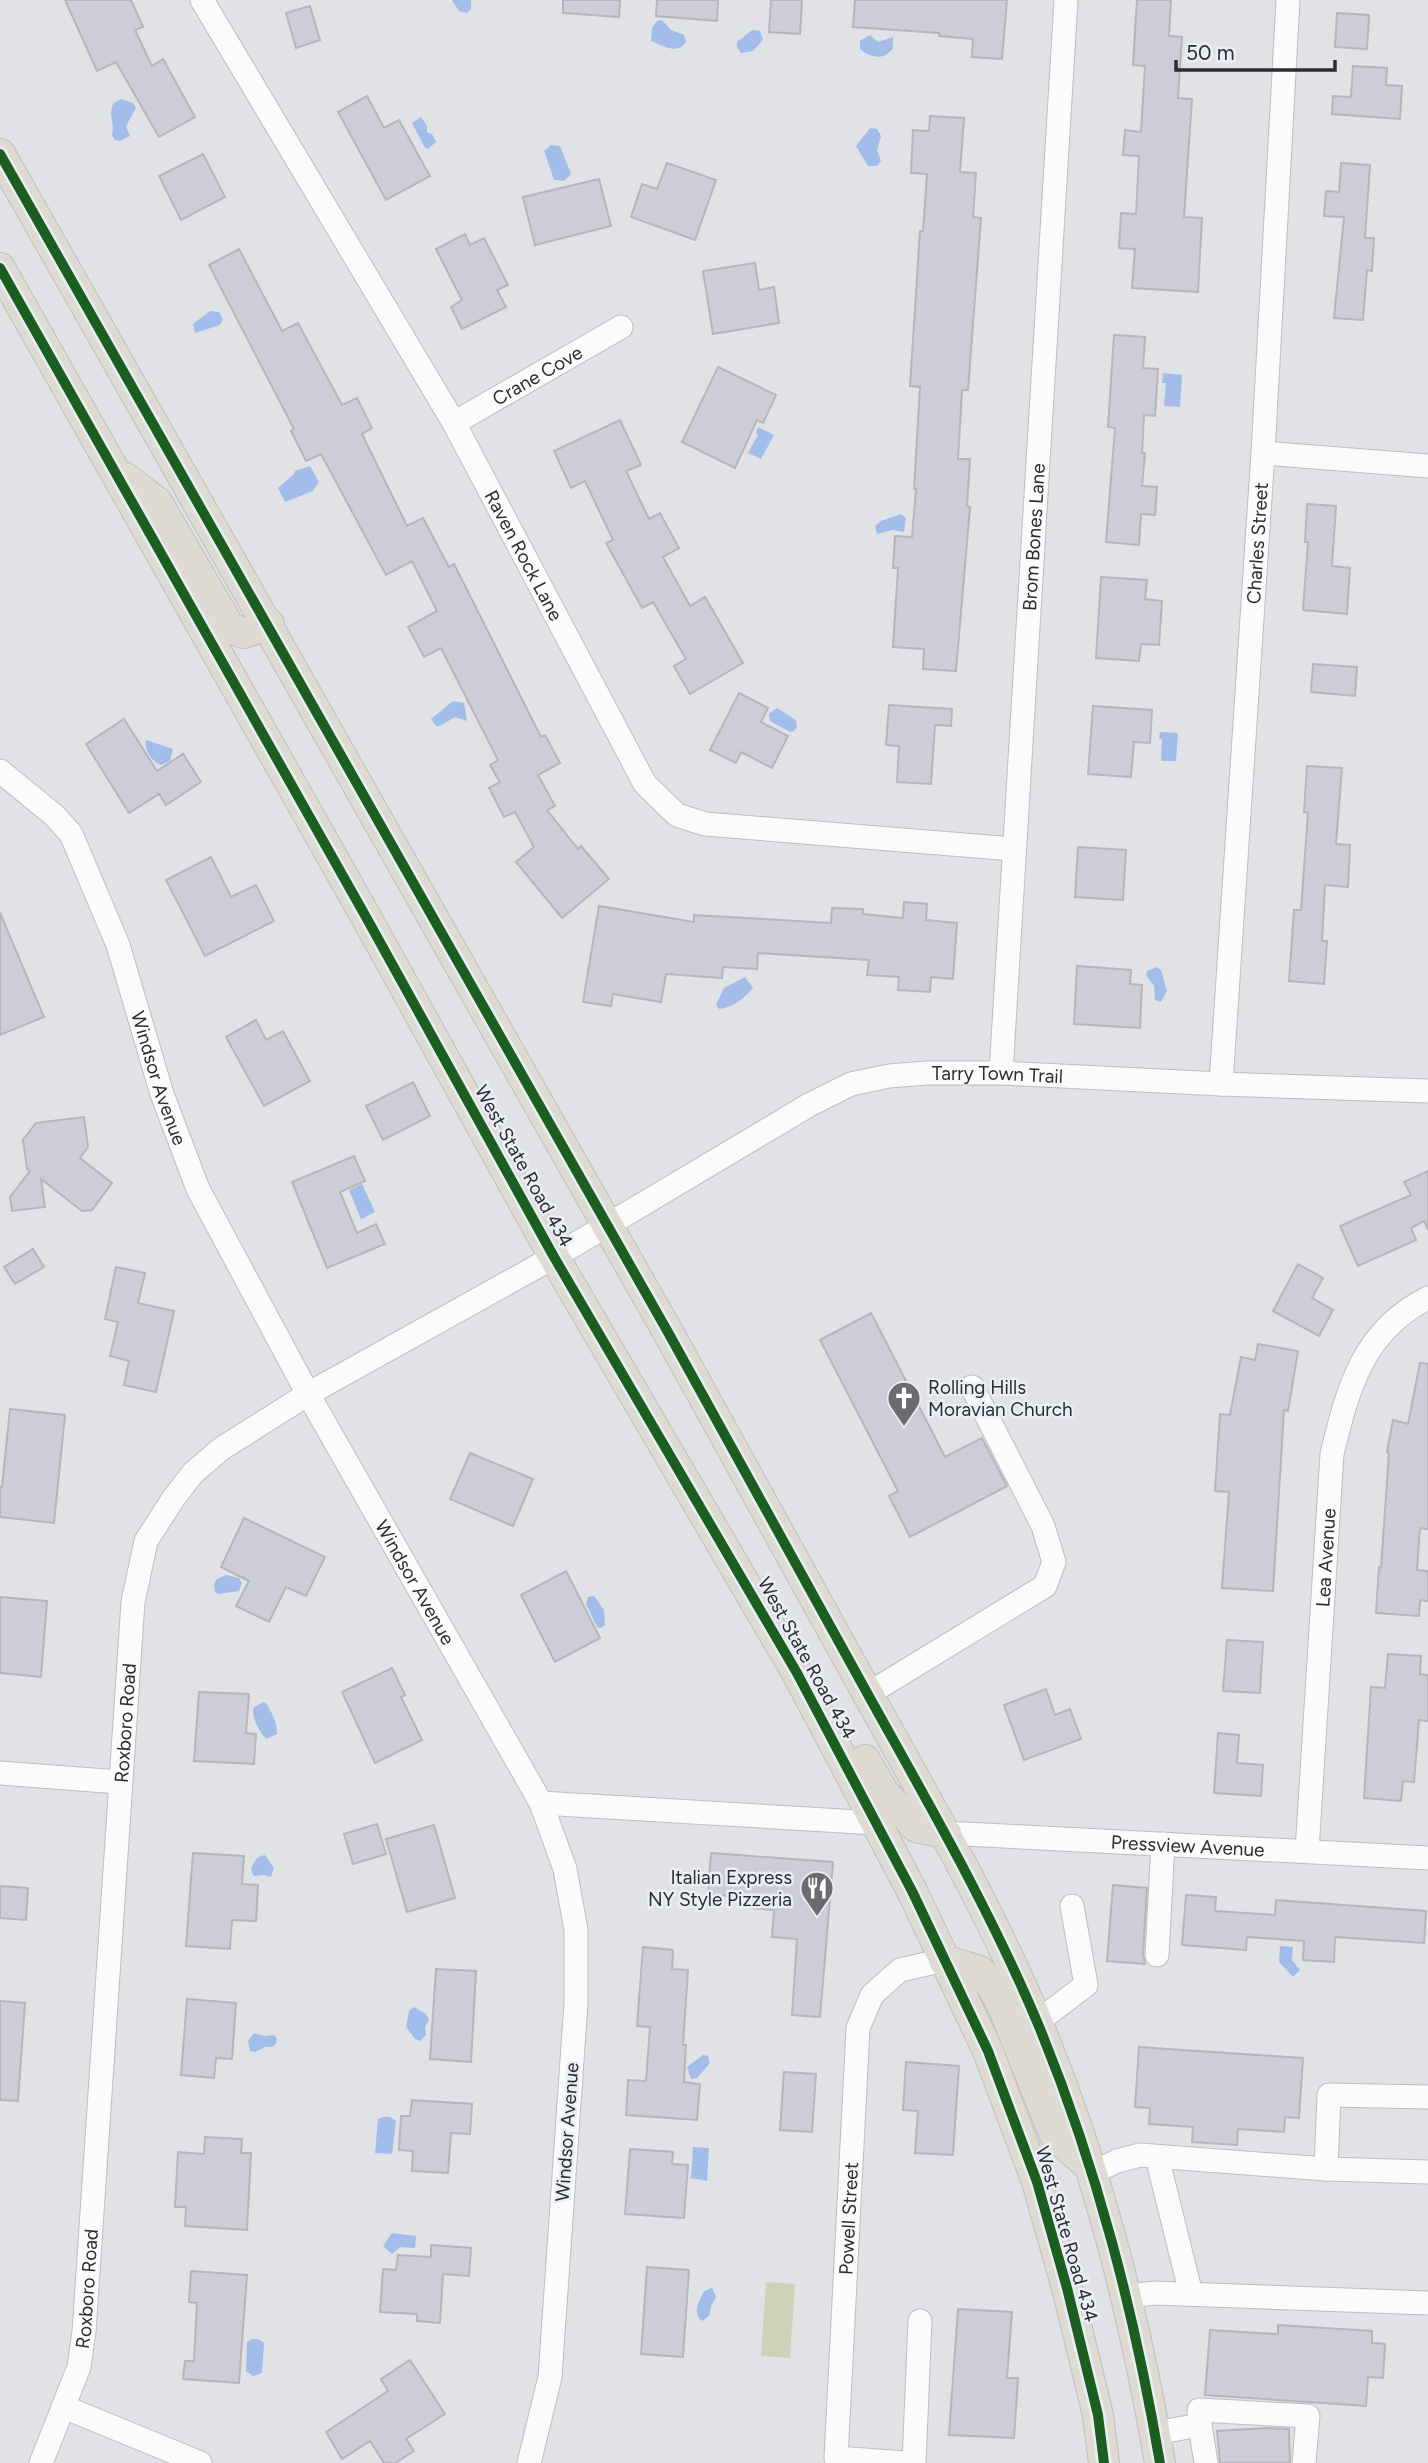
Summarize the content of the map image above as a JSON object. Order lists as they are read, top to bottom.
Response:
{
  "streets": {
    "main road": ["West State Road 434"],
    "street": [
      "Crane Cove",
      "Brom Bones Lane",
      "Charles Street",
      "Raven Rock Lane",
      "Tarry Town Trail",
      "Windsor Avenue",
      "Lea Avenue",
      "Roxboro Road",
      "Pressview Avenue",
      "Powell Street"
    ]
  },
  "crossings": [
    ["Crane Cove", "Raven Rock Lane"],
    ["Brom Bones Lane", "Raven Rock Lane"],
    ["Brom Bones Lane", "Tarry Town Trail"],
    ["Charles Street", "Tarry Town Trail"],
    ["Tarry Town Trail", "Roxboro Road"],
    ["Windsor Avenue", "Roxboro Road"],
    ["West State Road 434", "Roxboro Road"],
    ["West State Road 434", "Powell Street"],
    ["Lea Avenue", "Pressview Avenue"]
  ],
  "places": {
    "church": ["Rolling Hills Moravian Church"],
    "restaurant": ["Italian Express NY Style Pizzeria"]
  },
  "scale_bar": "50 m"
}
